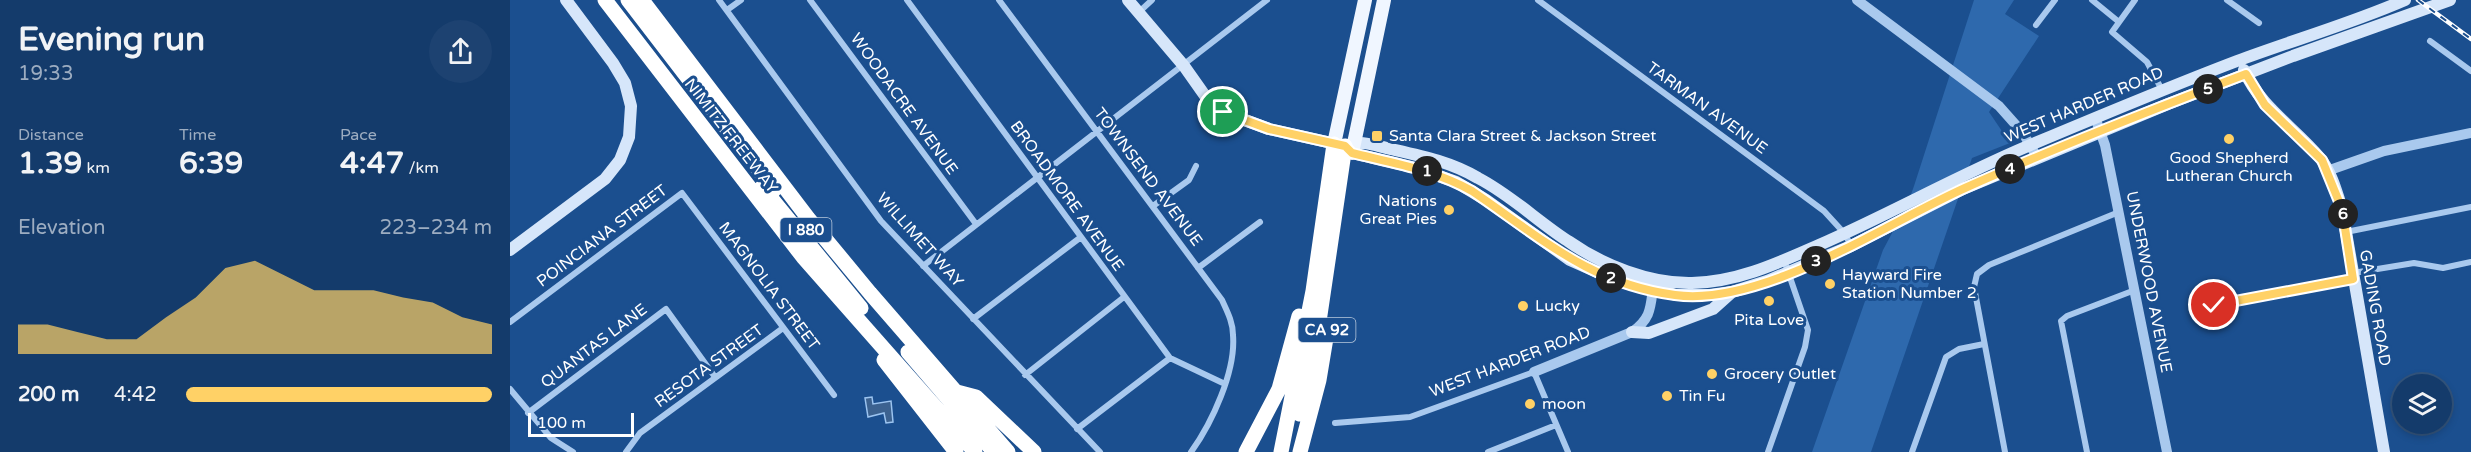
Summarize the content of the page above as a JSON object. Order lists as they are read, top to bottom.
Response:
{
  "streets": {
    "highway": ["NIMITZ FREEWAY", "I 880", "CA 92"],
    "main road": ["WEST HARDER ROAD", "GADING ROAD"],
    "street": [
      "WOODACRE AVENUE",
      "TARMAN AVENUE",
      "TOWNSEND AVENUE",
      "BROADMORE AVENUE",
      "POINCIANA STREET",
      "WILLIMET WAY",
      "UNDERWOOD AVENUE",
      "MAGNOLIA STREET",
      "QUANTAS LANE",
      "RESOTA STREET"
    ]
  },
  "crossings": [
    ["WEST HARDER ROAD", "TARMAN AVENUE"],
    ["WEST HARDER ROAD", "UNDERWOOD AVENUE"],
    ["WEST HARDER ROAD", "GADING ROAD"],
    ["NIMITZ FREEWAY", "I 880"],
    ["TOWNSEND AVENUE", "BROADMORE AVENUE"],
    ["POINCIANA STREET", "MAGNOLIA STREET"],
    ["MAGNOLIA STREET", "RESOTA STREET"],
    ["QUANTAS LANE", "RESOTA STREET"]
  ],
  "places": {
    "transit": ["Santa Clara Street & Jackson Street"],
    "other": [
      "Good Shepherd Lutheran Church",
      "Nations Great Pies",
      "Hayward Fire Station Number 2",
      "Pita Love",
      "Lucky",
      "Grocery Outlet",
      "Tin Fu",
      "moon"
    ]
  },
  "scale_bar": "100 m",
  "page": {
    "heading": ["Evening run", "19:33"],
    "pins": [
      "5",
      "4",
      "1",
      "6",
      "3",
      "2"
    ],
    "stats": [
      ["Distance", "1.39 km"],
      ["Time", "6:39"],
      ["Pace", "4:47 /km"]
    ],
    "chart": ["Elevation", "223–234 m"],
    "list": [
      {
        "name": "200 m",
        "note": "4:42"
      }
    ],
    "scale": "100 m"
  }
}
